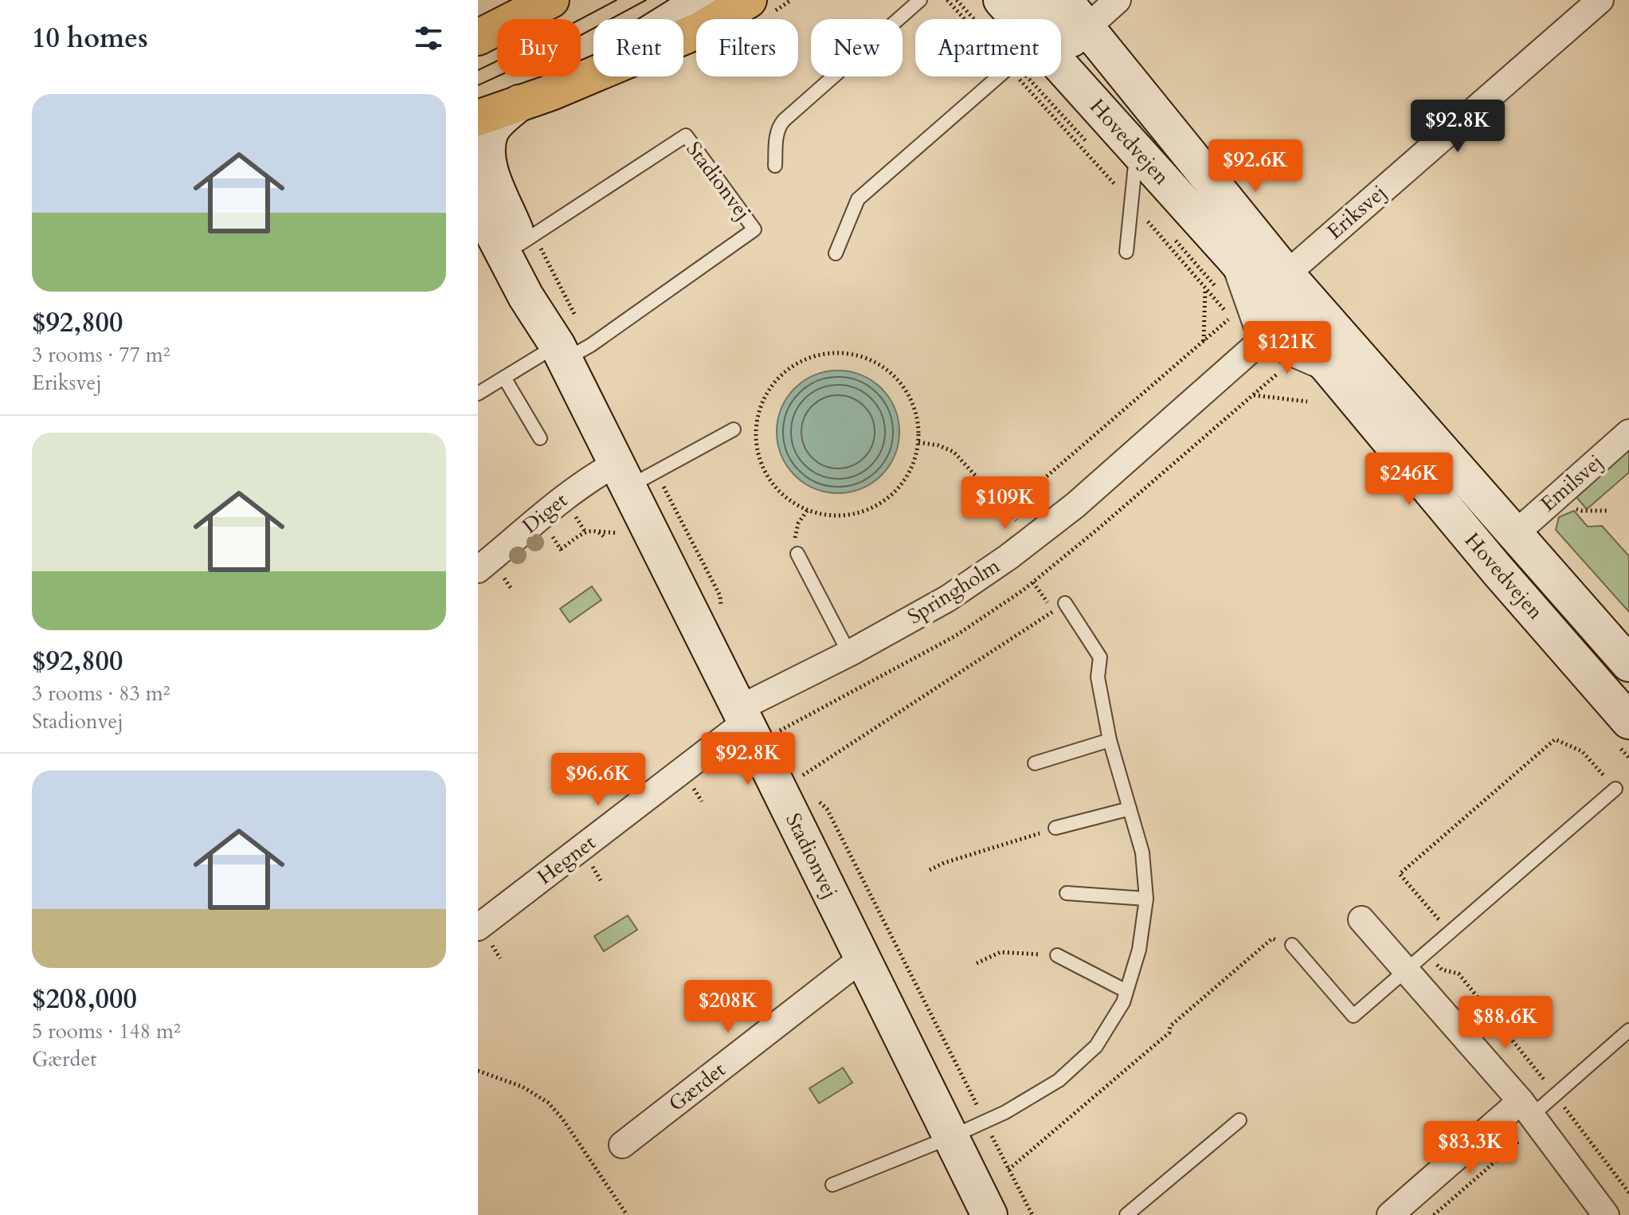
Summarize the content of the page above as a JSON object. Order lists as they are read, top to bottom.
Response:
{
  "streets": {
    "main road": ["Hovedvejen", "Stadionvej"],
    "street": [
      "Eriksvej",
      "Emilsvej",
      "Diget",
      "Springholm",
      "Hegnet",
      "Gærdet"
    ]
  },
  "crossings": [
    ["Hovedvejen", "Eriksvej"],
    ["Hovedvejen", "Emilsvej"],
    ["Stadionvej", "Diget"],
    ["Stadionvej", "Springholm"],
    ["Stadionvej", "Hegnet"],
    ["Stadionvej", "Gærdet"],
    ["Springholm", "Hegnet"]
  ],
  "page": {
    "heading": "10 homes",
    "chip": [
      "Buy",
      "Rent",
      "Filters",
      "New",
      "Apartment"
    ],
    "list": [
      {
        "name": "$92,800",
        "note": "3 rooms · 77 m² · Eriksvej"
      },
      {
        "name": "$92,800",
        "note": "3 rooms · 83 m² · Stadionvej"
      },
      {
        "name": "$208,000",
        "note": "5 rooms · 148 m² · Gærdet"
      }
    ],
    "price": [
      "$92.8K",
      "$92.6K",
      "$121K",
      "$246K",
      "$109K",
      "$92.8K",
      "$96.6K",
      "$208K",
      "$88.6K",
      "$83.3K"
    ]
  }
}
